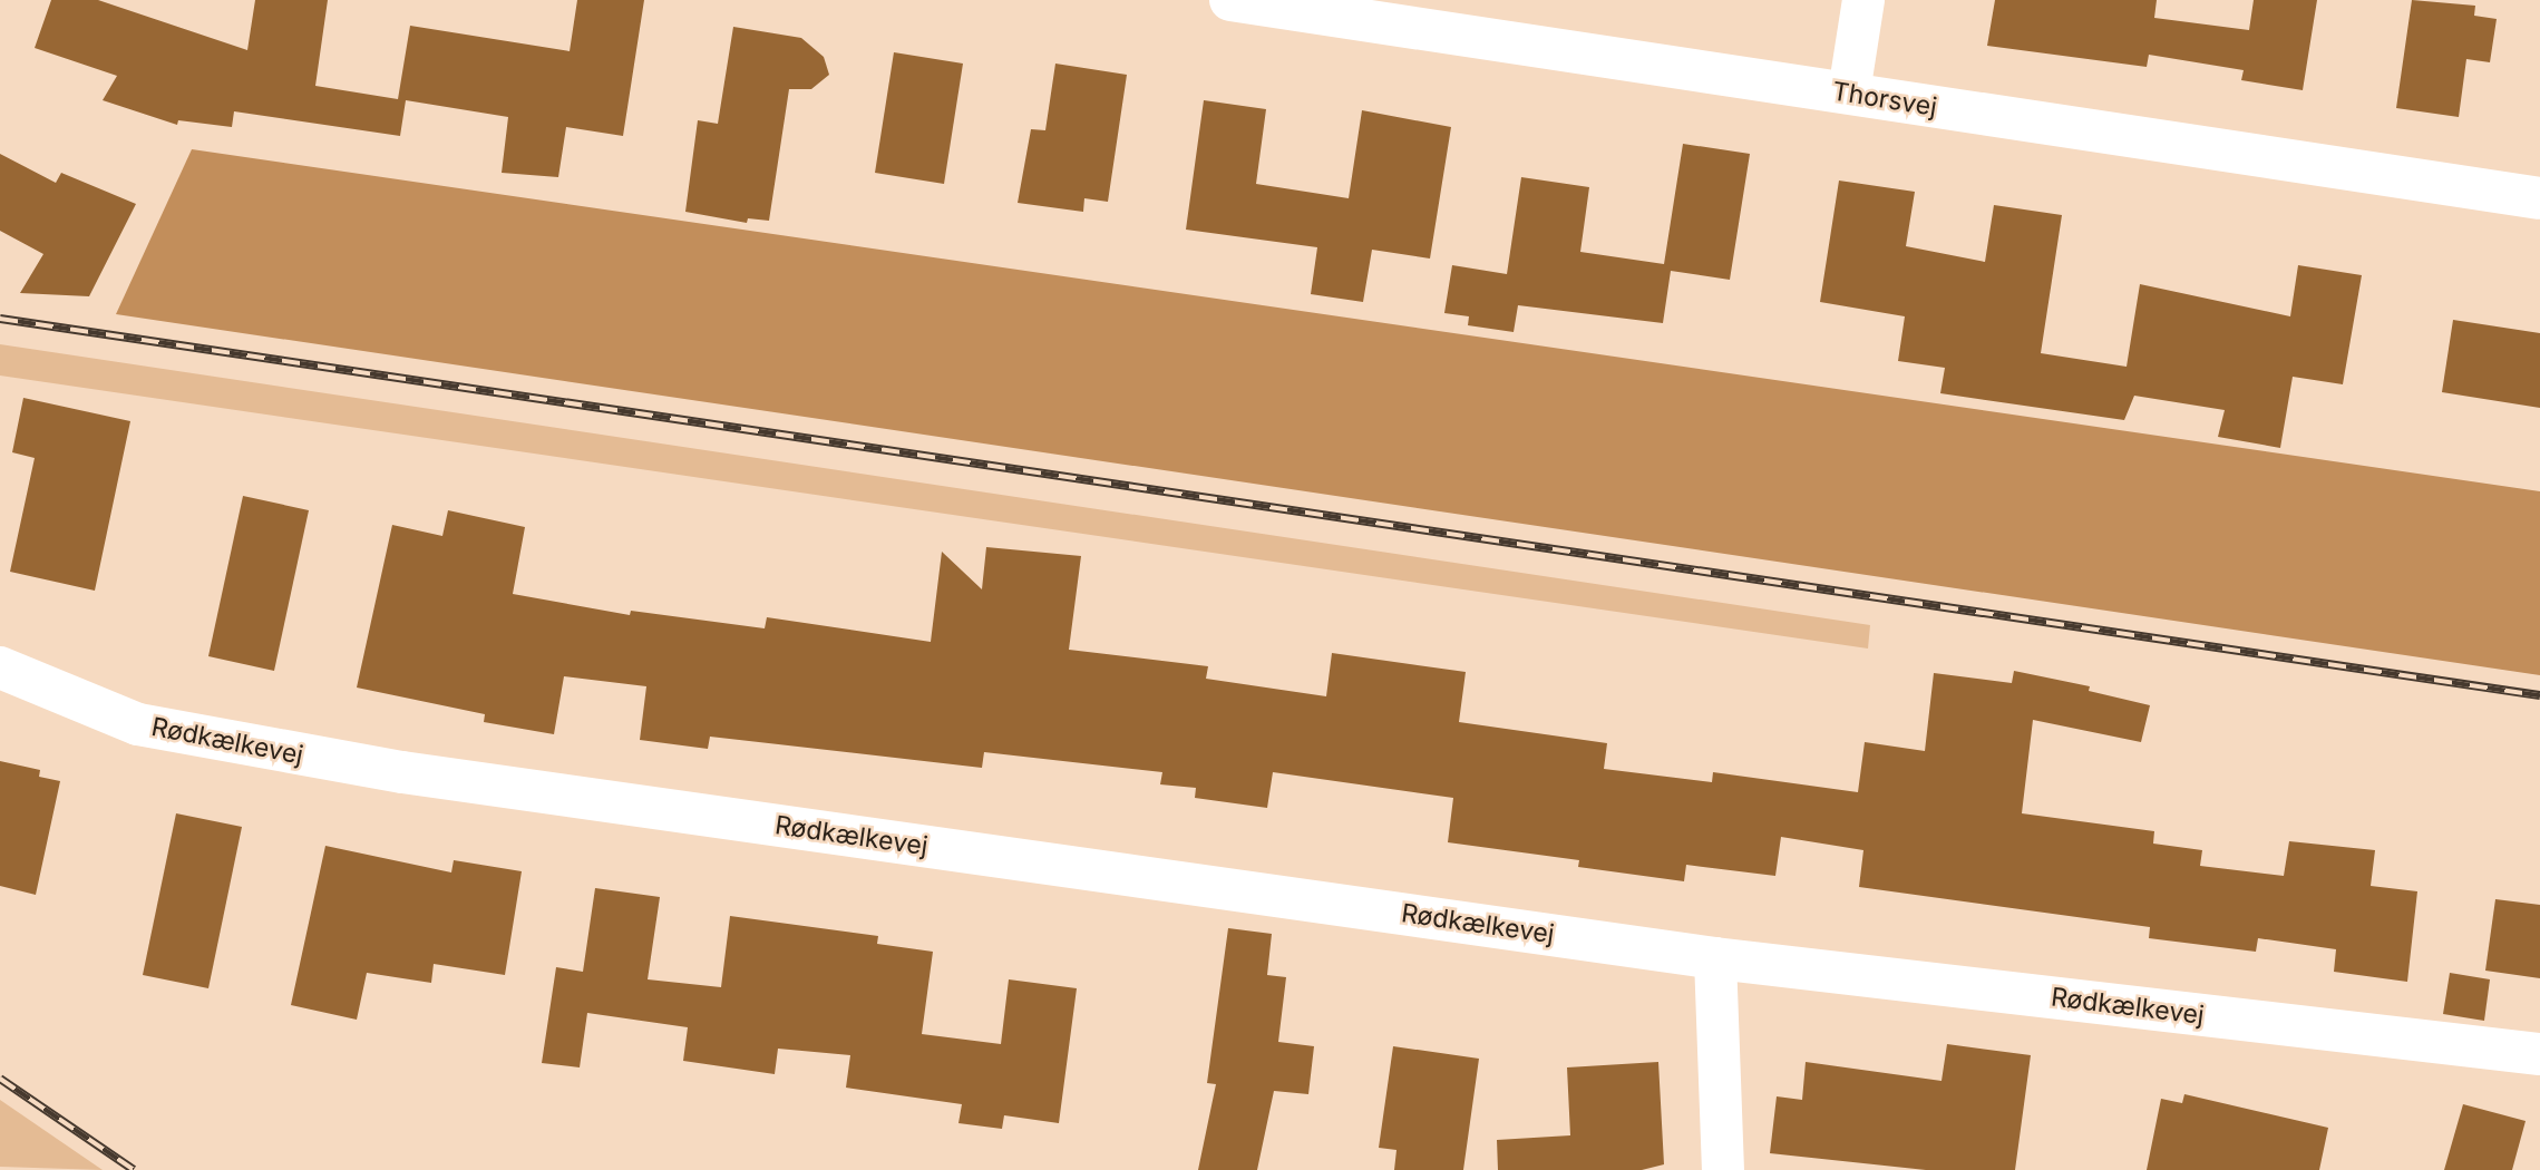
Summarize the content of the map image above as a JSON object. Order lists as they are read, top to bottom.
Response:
{
  "streets": {
    "street": ["Thorsvej", "Rødkælkevej"]
  }
}
